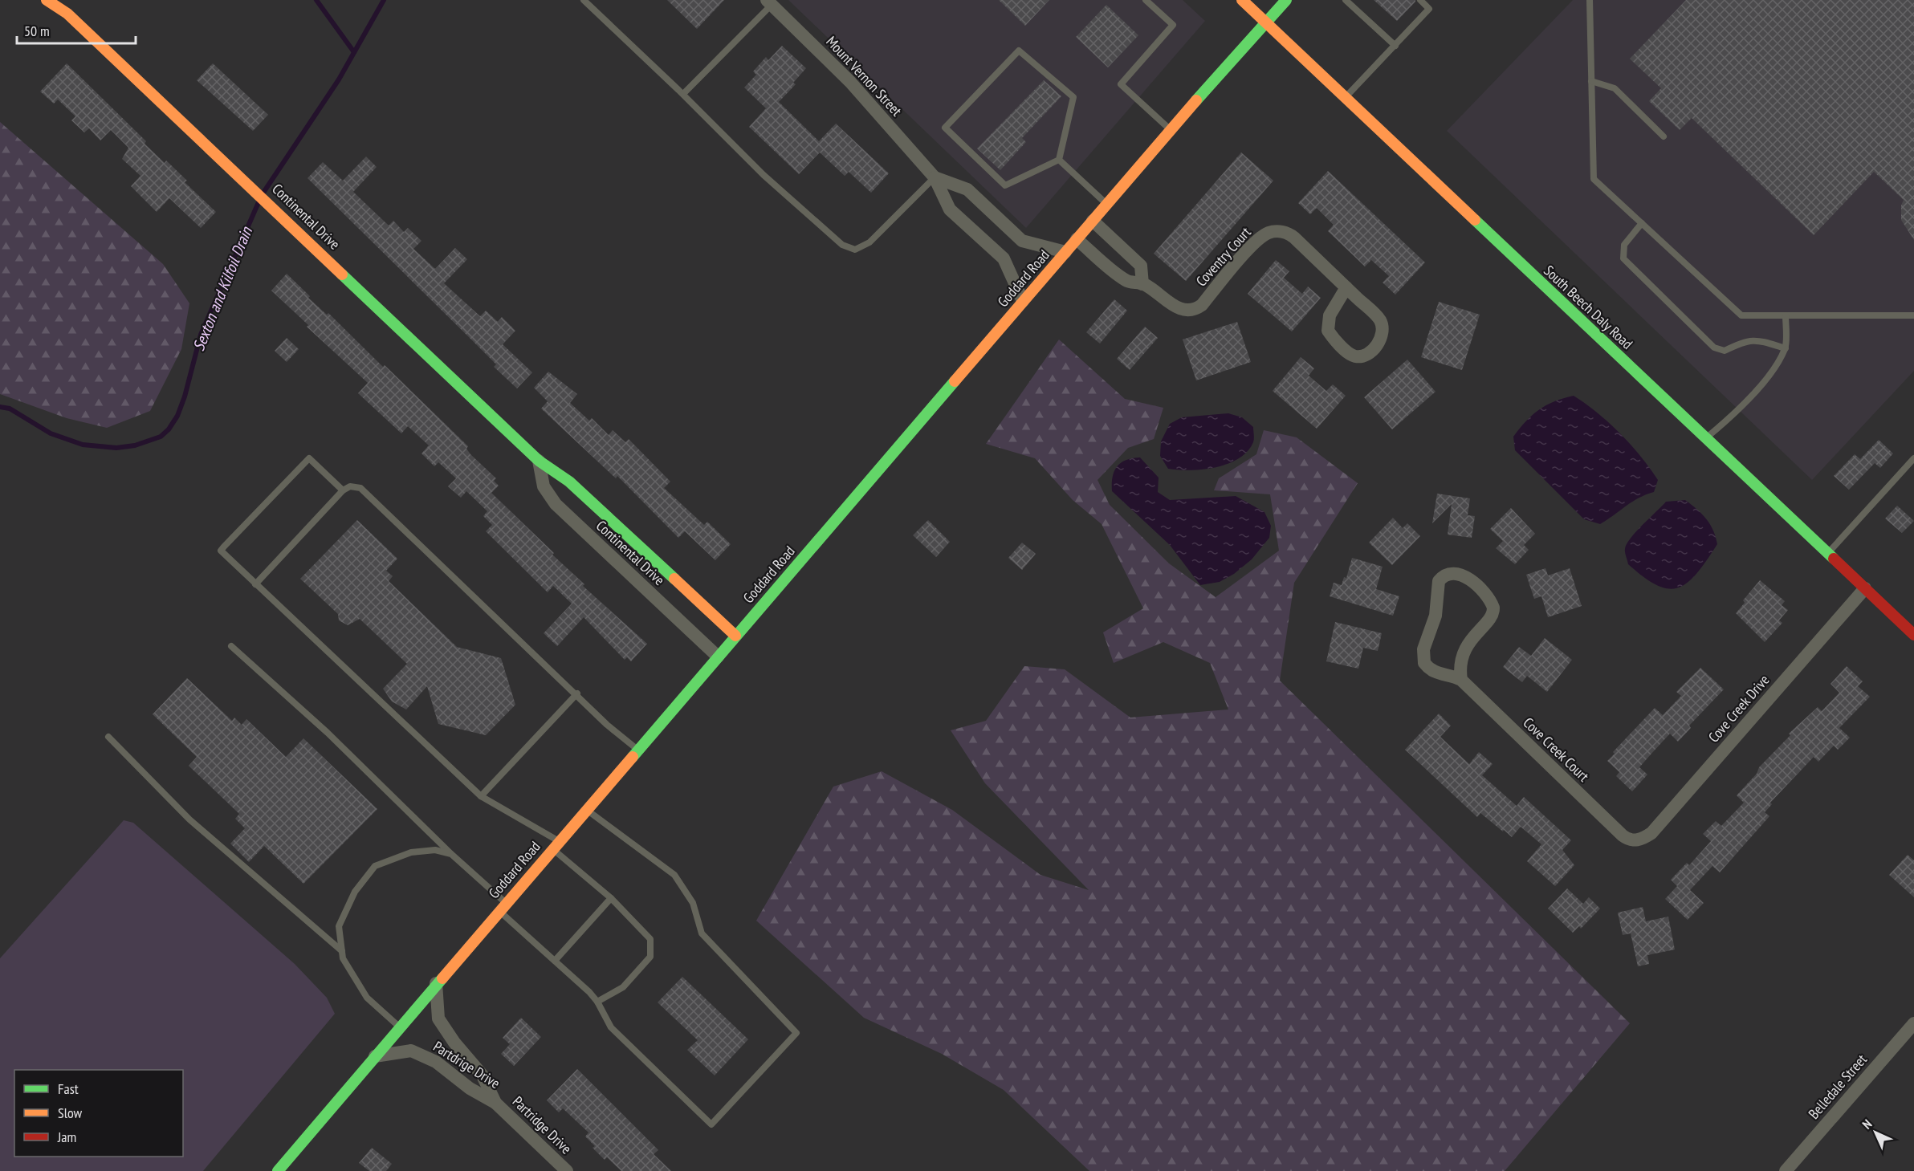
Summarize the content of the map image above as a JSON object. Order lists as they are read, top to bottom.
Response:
{
  "streets": {
    "street": [
      "Mount Vernon Street",
      "Continental Drive",
      "Coventry Court",
      "Goddard Road",
      "South Beech Daly Road",
      "Cove Creek Drive",
      "Cove Creek Court",
      "Partdrige Drive",
      "Belledale Street",
      "Partridge Drive"
    ]
  },
  "crossings": [
    ["Mount Vernon Street", "Goddard Road"],
    ["Continental Drive", "Goddard Road"],
    ["Coventry Court", "Goddard Road"],
    ["Goddard Road", "South Beech Daly Road"],
    ["Goddard Road", "Partdrige Drive"],
    ["South Beech Daly Road", "Cove Creek Drive"],
    ["Cove Creek Drive", "Cove Creek Court"],
    ["Partdrige Drive", "Partridge Drive"]
  ],
  "water": ["Sexton and Kilfoil Drain"],
  "legend": ["Fast", "Slow", "Jam"],
  "scale_bar": "50 m",
  "north": "top left"
}
